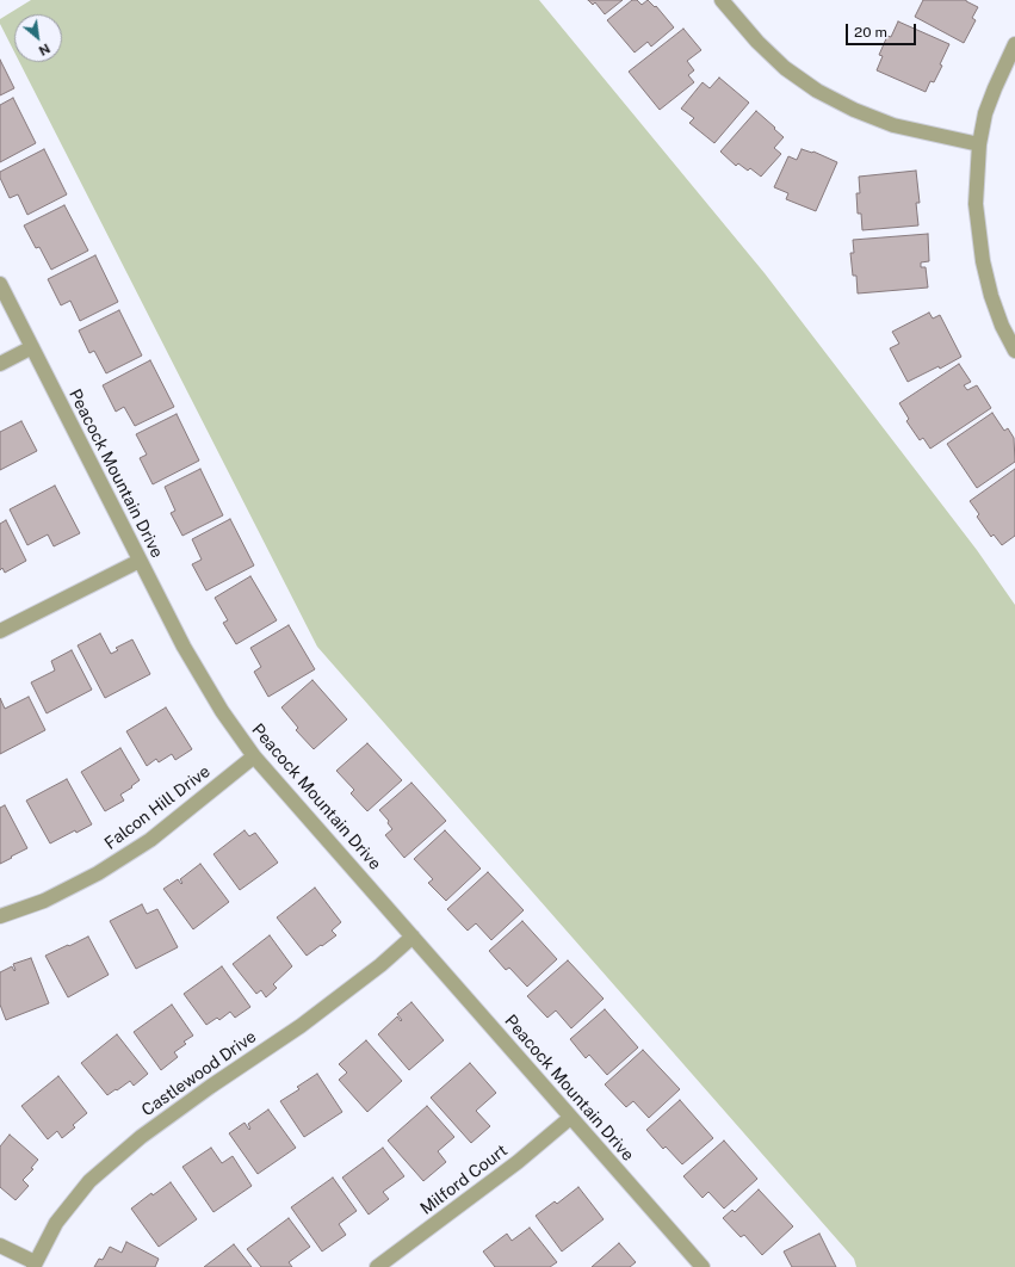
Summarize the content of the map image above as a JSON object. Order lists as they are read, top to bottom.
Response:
{
  "streets": {
    "street": [
      "Peacock Mountain Drive",
      "Falcon Hill Drive",
      "Castlewood Drive",
      "Milford Court"
    ]
  },
  "crossings": [
    ["Peacock Mountain Drive", "Falcon Hill Drive"],
    ["Peacock Mountain Drive", "Castlewood Drive"],
    ["Peacock Mountain Drive", "Milford Court"]
  ],
  "scale_bar": "20 m",
  "north": "bottom right"
}
